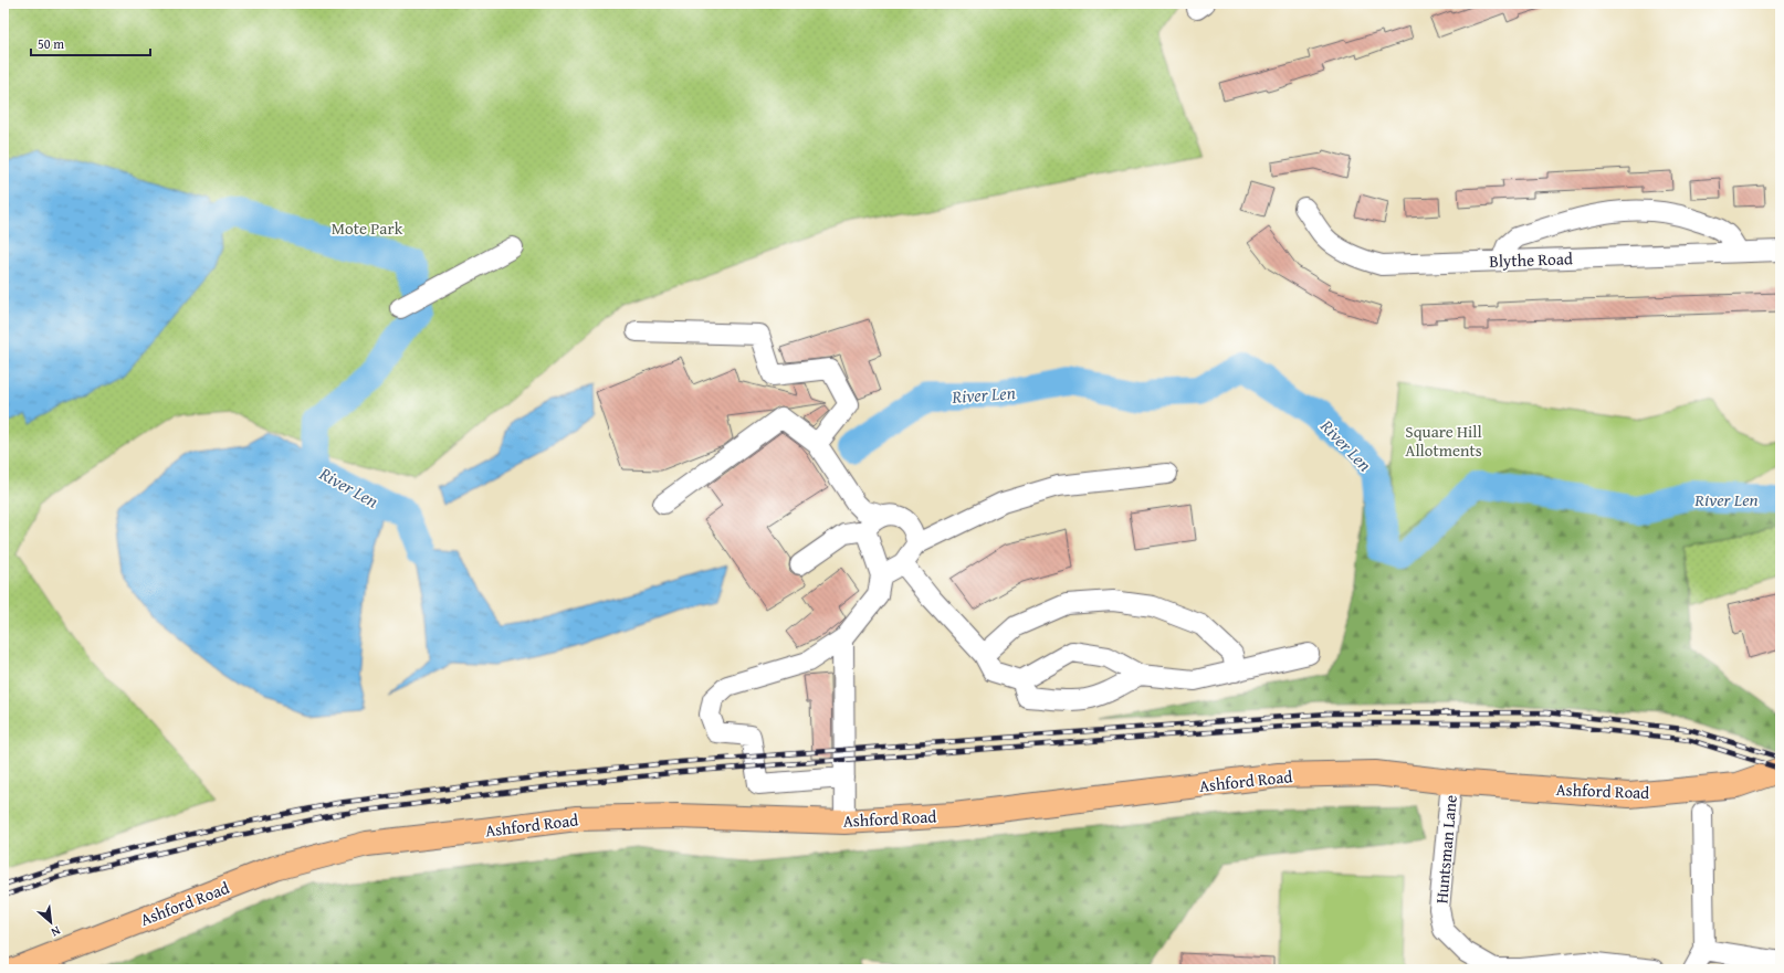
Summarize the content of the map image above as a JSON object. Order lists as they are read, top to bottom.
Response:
{
  "streets": {
    "main road": ["Ashford Road"],
    "street": ["Blythe Road", "Huntsman Lane"]
  },
  "crossings": [
    ["Ashford Road", "Huntsman Lane"]
  ],
  "water": ["River Len"],
  "parks": ["Mote Park", "Square Hill Allotments"],
  "scale_bar": "50 m",
  "north": "bottom right"
}
